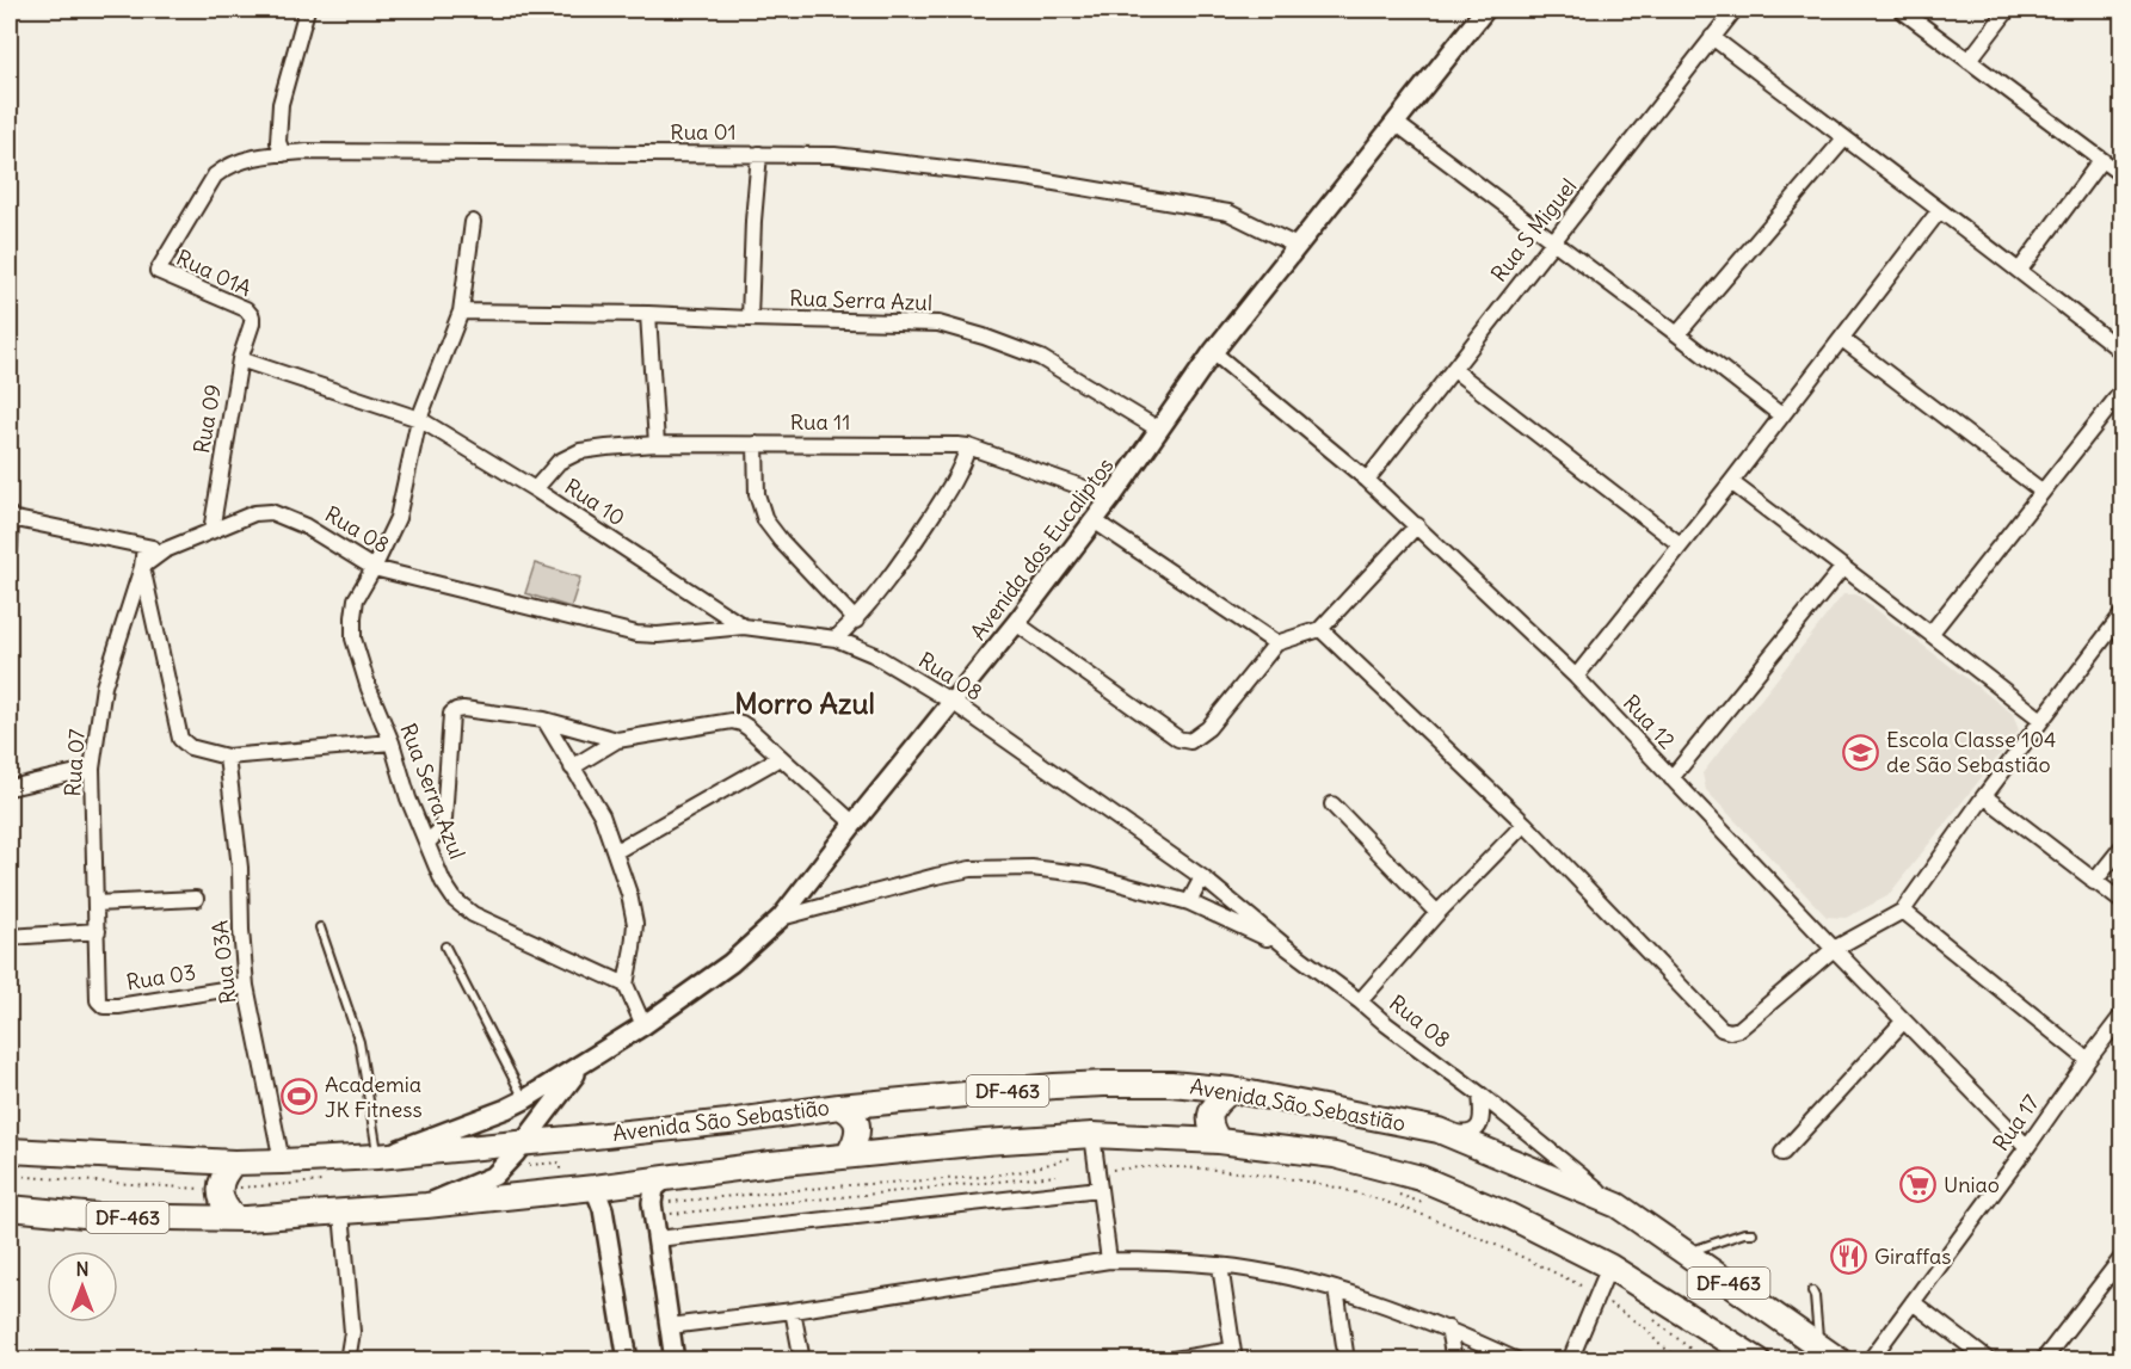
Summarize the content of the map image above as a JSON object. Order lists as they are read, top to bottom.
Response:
{
  "streets": {
    "main road": ["DF-463", "Avenida São Sebastião"],
    "street": [
      "Rua 01",
      "Rua S Miguel",
      "Rua 01A",
      "Rua Serra Azul",
      "Rua 09",
      "Rua 11",
      "Rua 10",
      "Rua 08",
      "Avenida dos Eucaliptos",
      "Rua 12",
      "Rua 07",
      "Rua 03A",
      "Rua 03",
      "Rua 17"
    ]
  },
  "crossings": [
    ["Rua 01", "Rua 01A"],
    ["Rua 01", "Avenida dos Eucaliptos"],
    ["Rua S Miguel", "Rua 12"],
    ["Rua 01A", "Rua 09"],
    ["Rua Serra Azul", "Rua 10"],
    ["Rua Serra Azul", "Rua 08"],
    ["Rua Serra Azul", "Avenida dos Eucaliptos"],
    ["Rua 09", "Rua 10"],
    ["Rua 09", "Rua 08"],
    ["Rua 11", "Rua 10"],
    ["Rua 11", "Avenida dos Eucaliptos"],
    ["Rua 10", "Rua 08"],
    ["Rua 08", "Avenida dos Eucaliptos"],
    ["Rua 08", "Rua 07"],
    ["Rua 08", "Avenida São Sebastião"],
    ["Avenida dos Eucaliptos", "Rua 12"],
    ["Avenida dos Eucaliptos", "Avenida São Sebastião"],
    ["Rua 12", "Rua 17"],
    ["Rua 07", "Rua 03"],
    ["Rua 03A", "Rua 03"],
    ["Rua 03A", "Avenida São Sebastião"]
  ],
  "districts": ["Morro Azul"],
  "places": {
    "school or university": ["Escola Classe 104 de São Sebastião"],
    "sports": ["Academia JK Fitness"],
    "supermarket": ["Uniao"],
    "restaurant": ["Giraffas"]
  },
  "north": "top"
}
